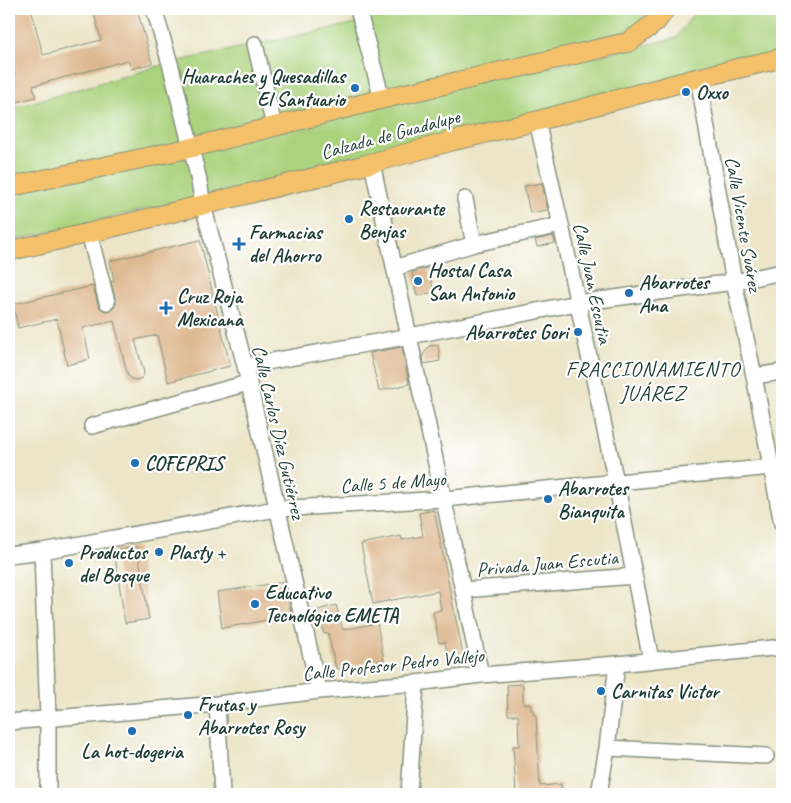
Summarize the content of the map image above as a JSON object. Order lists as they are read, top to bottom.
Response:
{
  "streets": {
    "main road": ["Calzada de Guadalupe"],
    "street": [
      "Calle Vicente Suárez",
      "Calle Juan Escutia",
      "Calle Carlos Díez Gutiérrez",
      "Calle 5 de Mayo",
      "Privada Juan Escutia",
      "Calle Profesor Pedro Vallejo"
    ]
  },
  "crossings": [
    ["Calzada de Guadalupe", "Calle Vicente Suárez"],
    ["Calzada de Guadalupe", "Calle Juan Escutia"],
    ["Calzada de Guadalupe", "Calle Carlos Díez Gutiérrez"],
    ["Calle Vicente Suárez", "Calle 5 de Mayo"],
    ["Calle Juan Escutia", "Calle 5 de Mayo"],
    ["Calle Juan Escutia", "Privada Juan Escutia"],
    ["Calle Juan Escutia", "Calle Profesor Pedro Vallejo"],
    ["Calle Carlos Díez Gutiérrez", "Calle 5 de Mayo"],
    ["Calle Carlos Díez Gutiérrez", "Calle Profesor Pedro Vallejo"]
  ],
  "districts": ["FRACCIONAMIENTO JUÁREZ"],
  "places": {
    "other": [
      "Huaraches y Quesadillas El Santuario",
      "Oxxo",
      "Restaurante Benjas",
      "Hostal Casa San Antonio",
      "Abarrotes Ana",
      "Abarrotes Gori",
      "COFEPRIS",
      "Abarrotes Bianquita",
      "Plasty +",
      "Productos del Bosque",
      "Educativo Tecnológico EMETA",
      "Carnitas Victor",
      "Frutas y Abarrotes Rosy",
      "La hot-dogeria"
    ],
    "health": ["Farmacias del Ahorro", "Cruz Roja Mexicana"]
  }
}
